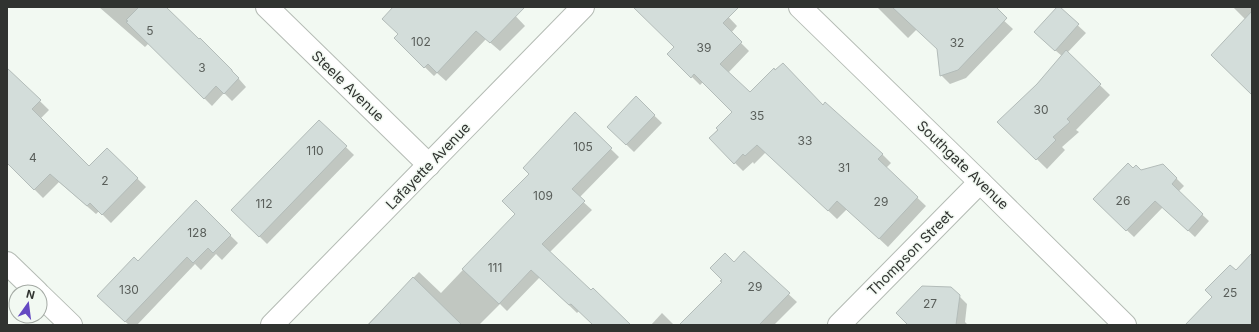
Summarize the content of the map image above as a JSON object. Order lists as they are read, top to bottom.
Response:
{
  "streets": {
    "street": [
      "Steele Avenue",
      "Southgate Avenue",
      "Lafayette Avenue",
      "Thompson Street"
    ]
  },
  "crossings": [
    ["Steele Avenue", "Lafayette Avenue"],
    ["Southgate Avenue", "Thompson Street"]
  ],
  "house_numbers": [
    "5",
    "102",
    "32",
    "39",
    "3",
    "30",
    "35",
    "33",
    "105",
    "110",
    "4",
    "31",
    "2",
    "109",
    "26",
    "29",
    "112",
    "128",
    "111",
    "29",
    "130",
    "25",
    "27"
  ],
  "north": "top"
}
